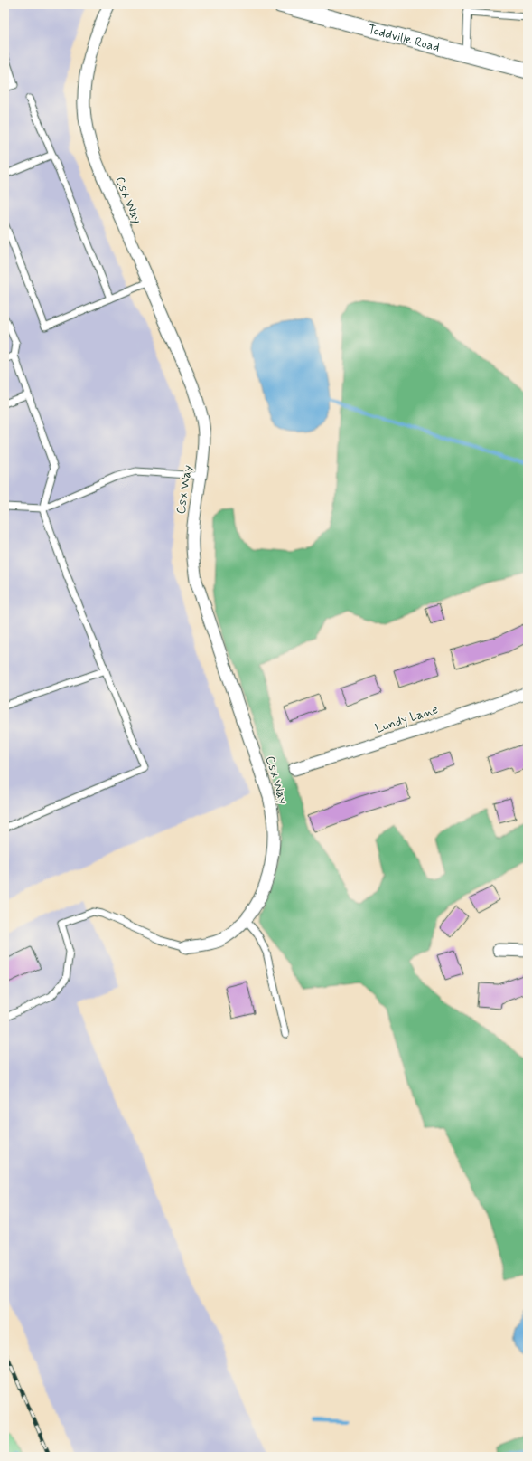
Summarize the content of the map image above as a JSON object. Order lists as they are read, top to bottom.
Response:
{
  "streets": {
    "street": ["Toddville Road", "Csx Way", "Lundy Lane"]
  }
}
